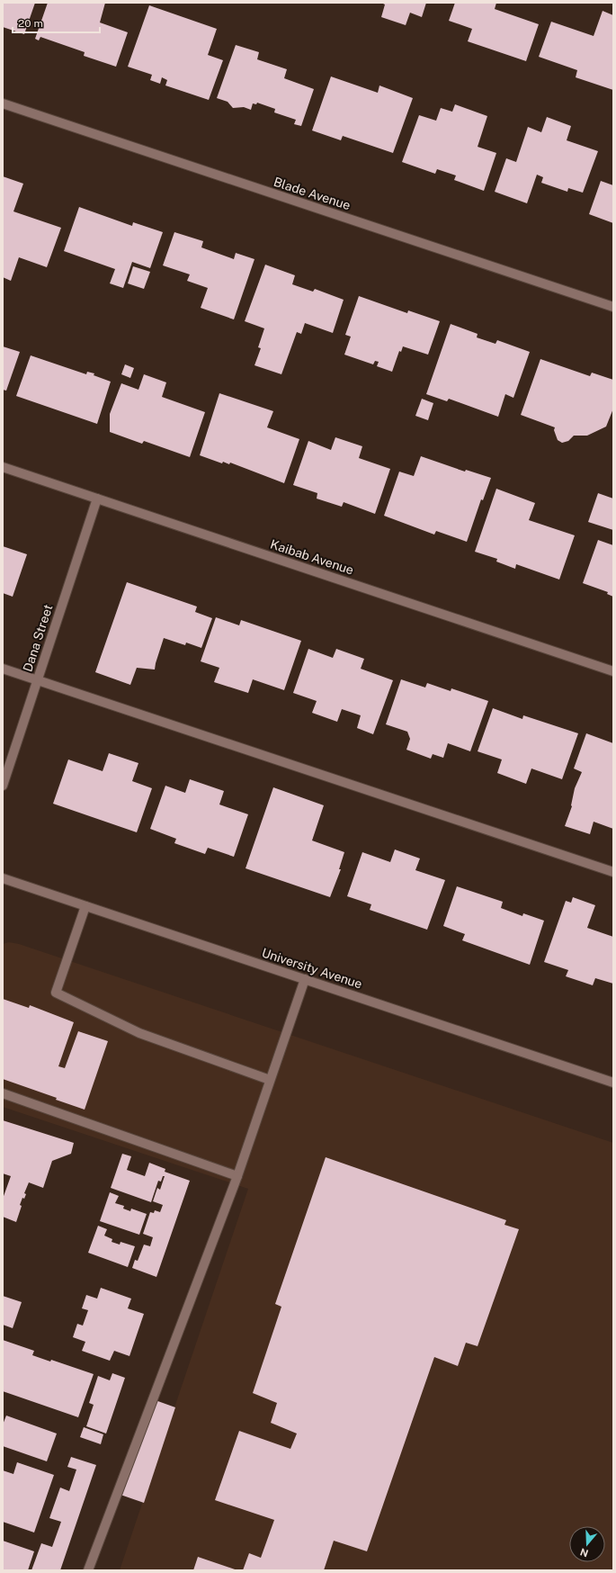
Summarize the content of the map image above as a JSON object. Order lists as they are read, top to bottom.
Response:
{
  "streets": {
    "street": [
      "Blade Avenue",
      "Kaibab Avenue",
      "Dana Street",
      "University Avenue"
    ]
  },
  "crossings": [
    ["Kaibab Avenue", "Dana Street"]
  ],
  "scale_bar": "20 m",
  "north": "bottom"
}
